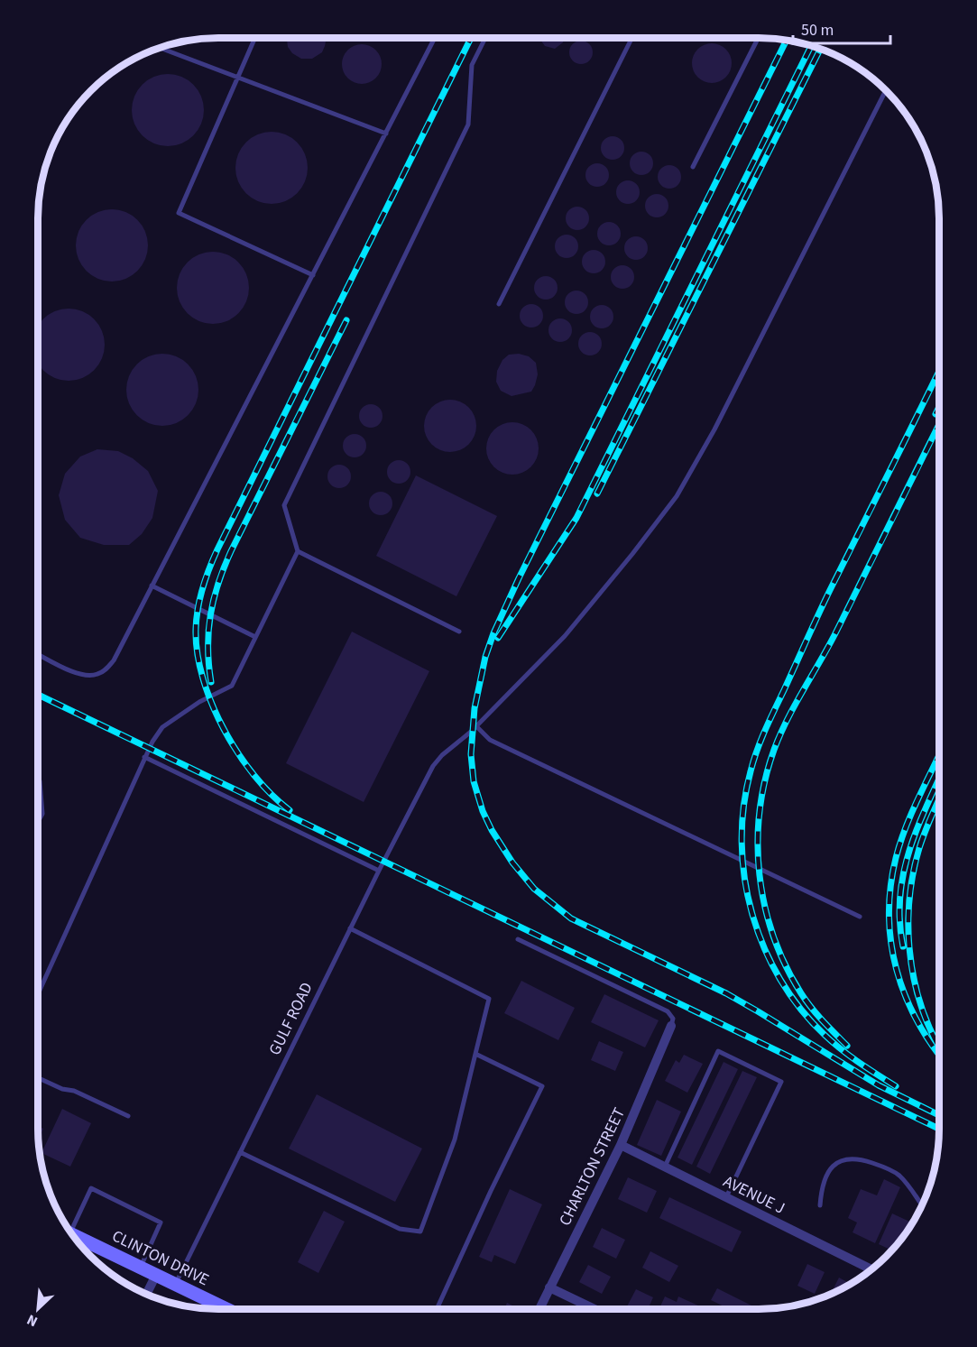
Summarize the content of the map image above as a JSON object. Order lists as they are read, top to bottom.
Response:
{
  "streets": {
    "main road": ["CLINTON DRIVE"],
    "street": ["CHARLTON STREET", "AVENUE J"],
    "lane": ["GULF ROAD"]
  },
  "crossings": [
    ["GULF ROAD", "CLINTON DRIVE"],
    ["CHARLTON STREET", "AVENUE J"]
  ],
  "scale_bar": "50 m",
  "north": "bottom left"
}
